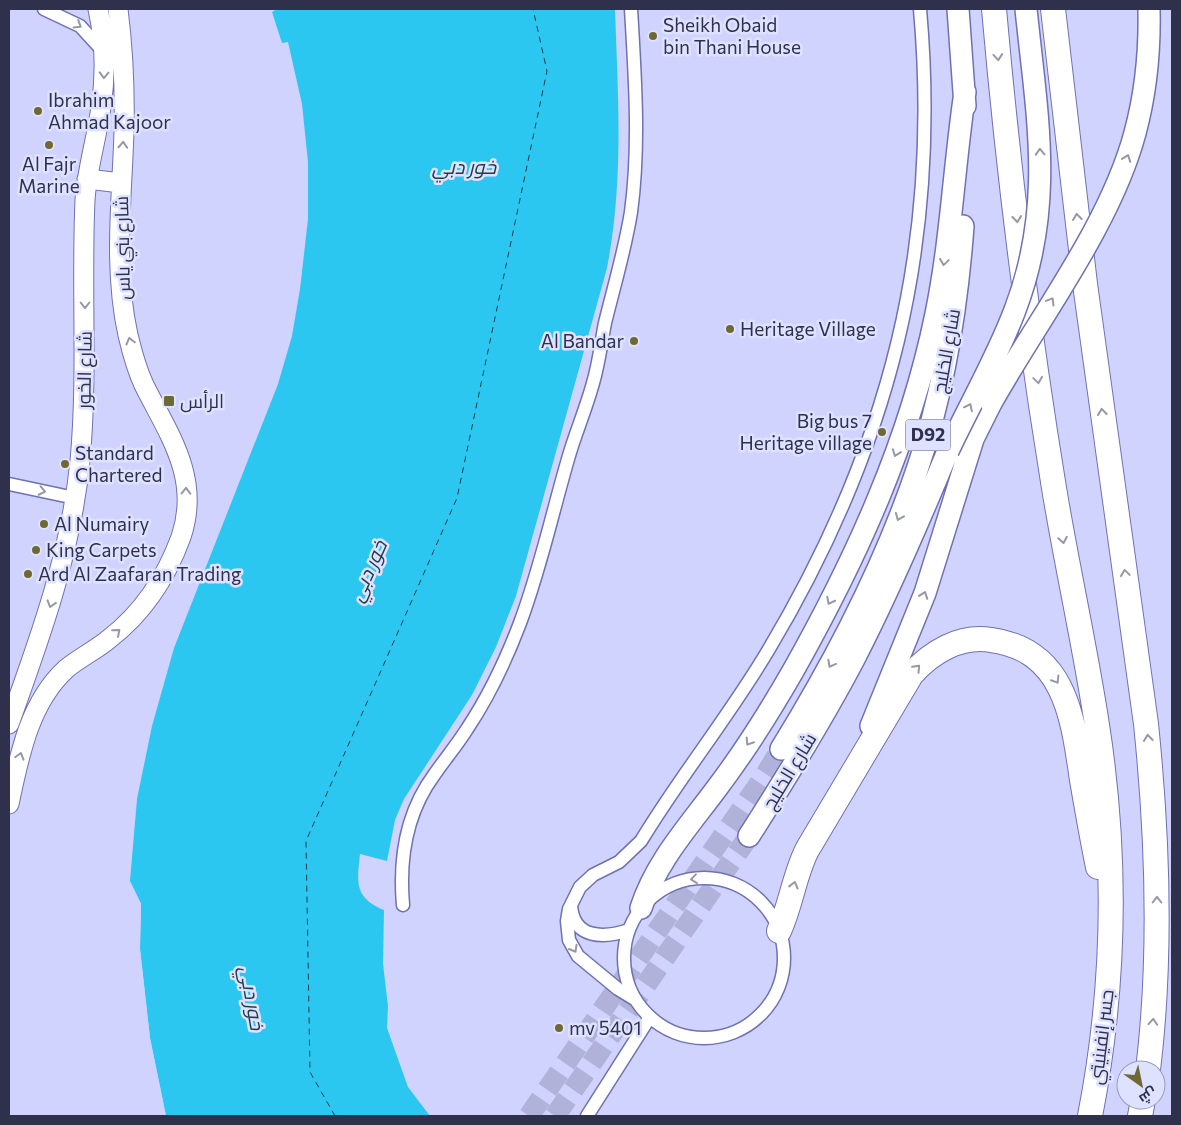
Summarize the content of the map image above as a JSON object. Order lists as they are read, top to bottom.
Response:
{
  "streets": {
    "highway": ["جسر إنفينيتي"],
    "main road": [
      "شارع بني ياس",
      "شارع الخليج",
      "شارع الخور",
      "D92"
    ]
  },
  "one_way": ["شارع بني ياس", "شارع الخور"],
  "water": ["خور دبي"],
  "places": {
    "other": [
      "Sheikh Obaid bin Thani House",
      "Ibrahim Ahmad Kajoor",
      "Al Fajr Marine",
      "Heritage Village",
      "Al Bandar",
      "Big bus 7 Heritage village",
      "Standard Chartered",
      "Al Numairy",
      "King Carpets",
      "Ard Al Zaafaran Trading",
      "mv 5401"
    ],
    "transit": ["الرأس"]
  },
  "north": "bottom right"
}
